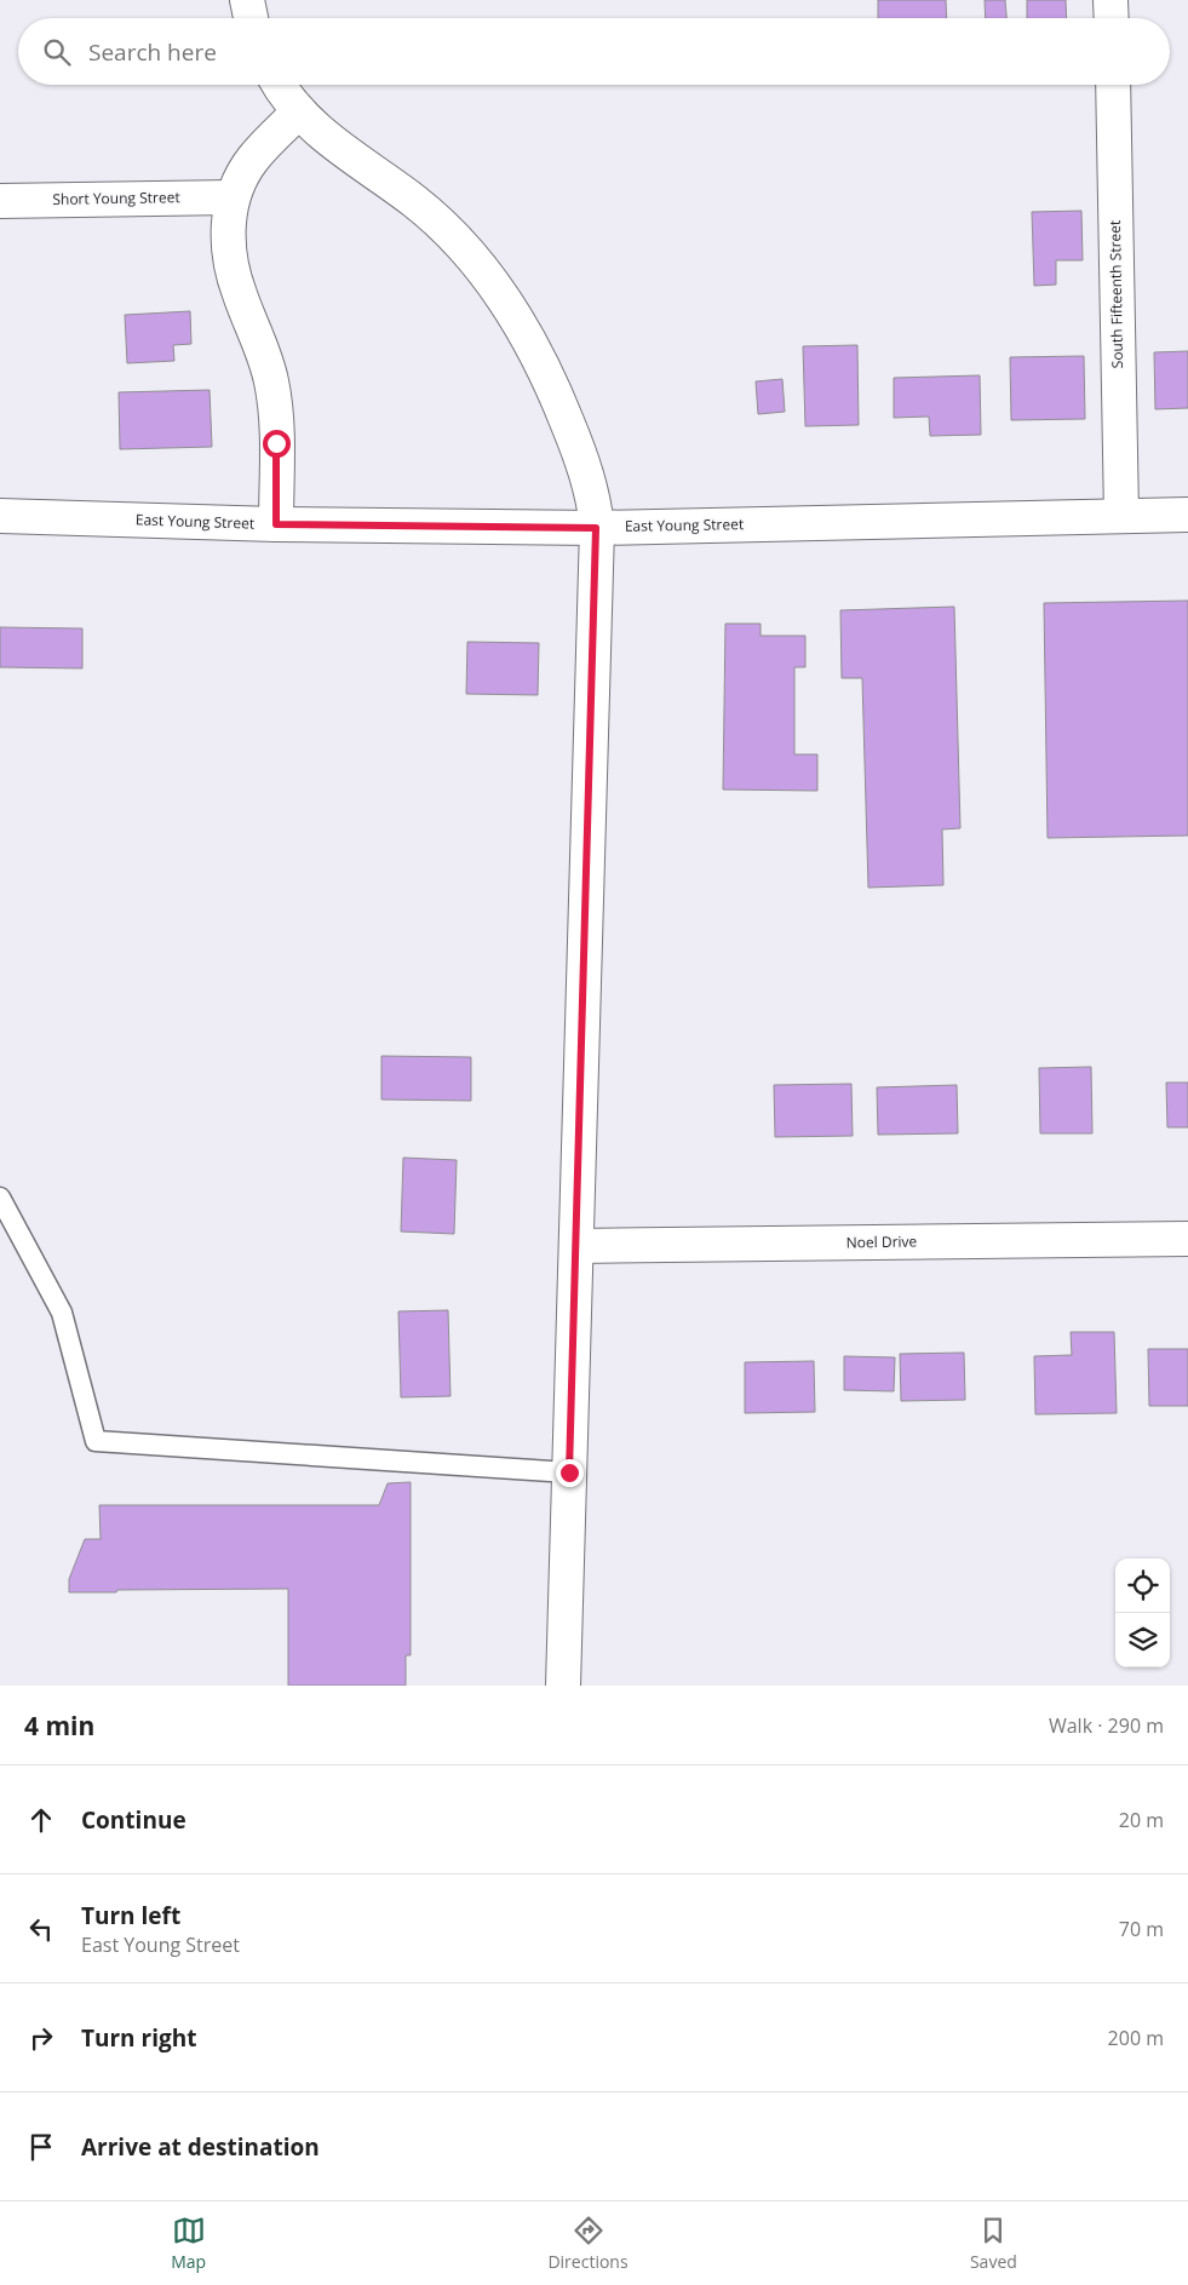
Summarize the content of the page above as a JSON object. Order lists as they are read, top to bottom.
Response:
{
  "streets": {
    "street": [
      "Short Young Street",
      "South Fifteenth Street",
      "East Young Street",
      "Noel Drive"
    ]
  },
  "crossings": [
    ["South Fifteenth Street", "East Young Street"]
  ],
  "page": {
    "search": "Search here",
    "heading": ["4 min", "Walk · 290 m"],
    "list": [
      ["Continue", "20 m"],
      ["Turn left", "East Young Street", "70 m"],
      ["Turn right", "200 m"],
      "Arrive at destination"
    ],
    "nav": ["Map", "Directions", "Saved"]
  }
}
